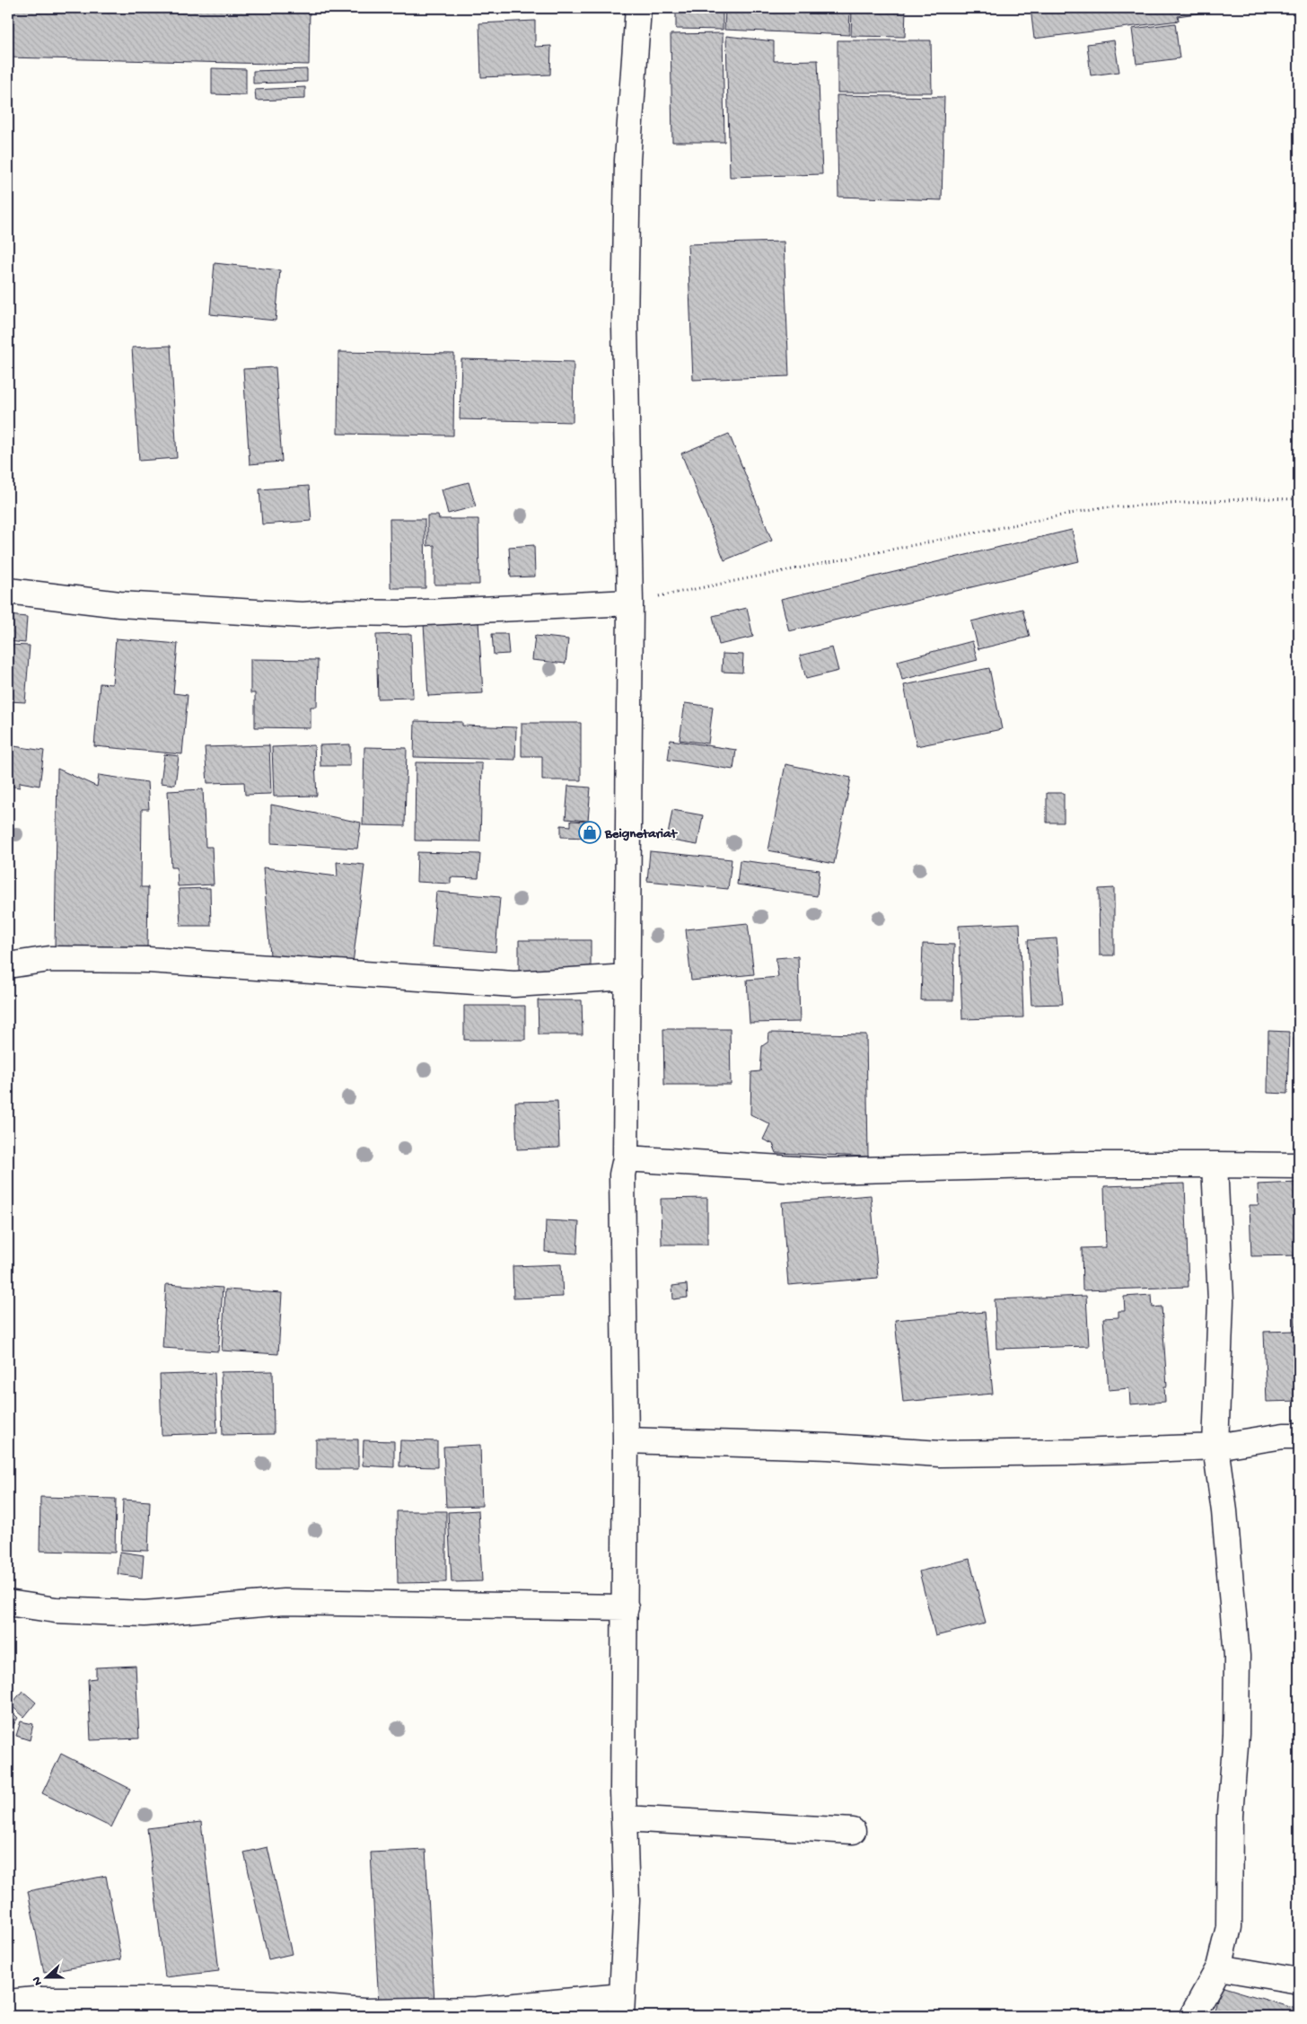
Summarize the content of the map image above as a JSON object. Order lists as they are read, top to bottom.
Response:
{
  "places": {
    "shop": ["Beignetariat"]
  },
  "north": "left"
}
